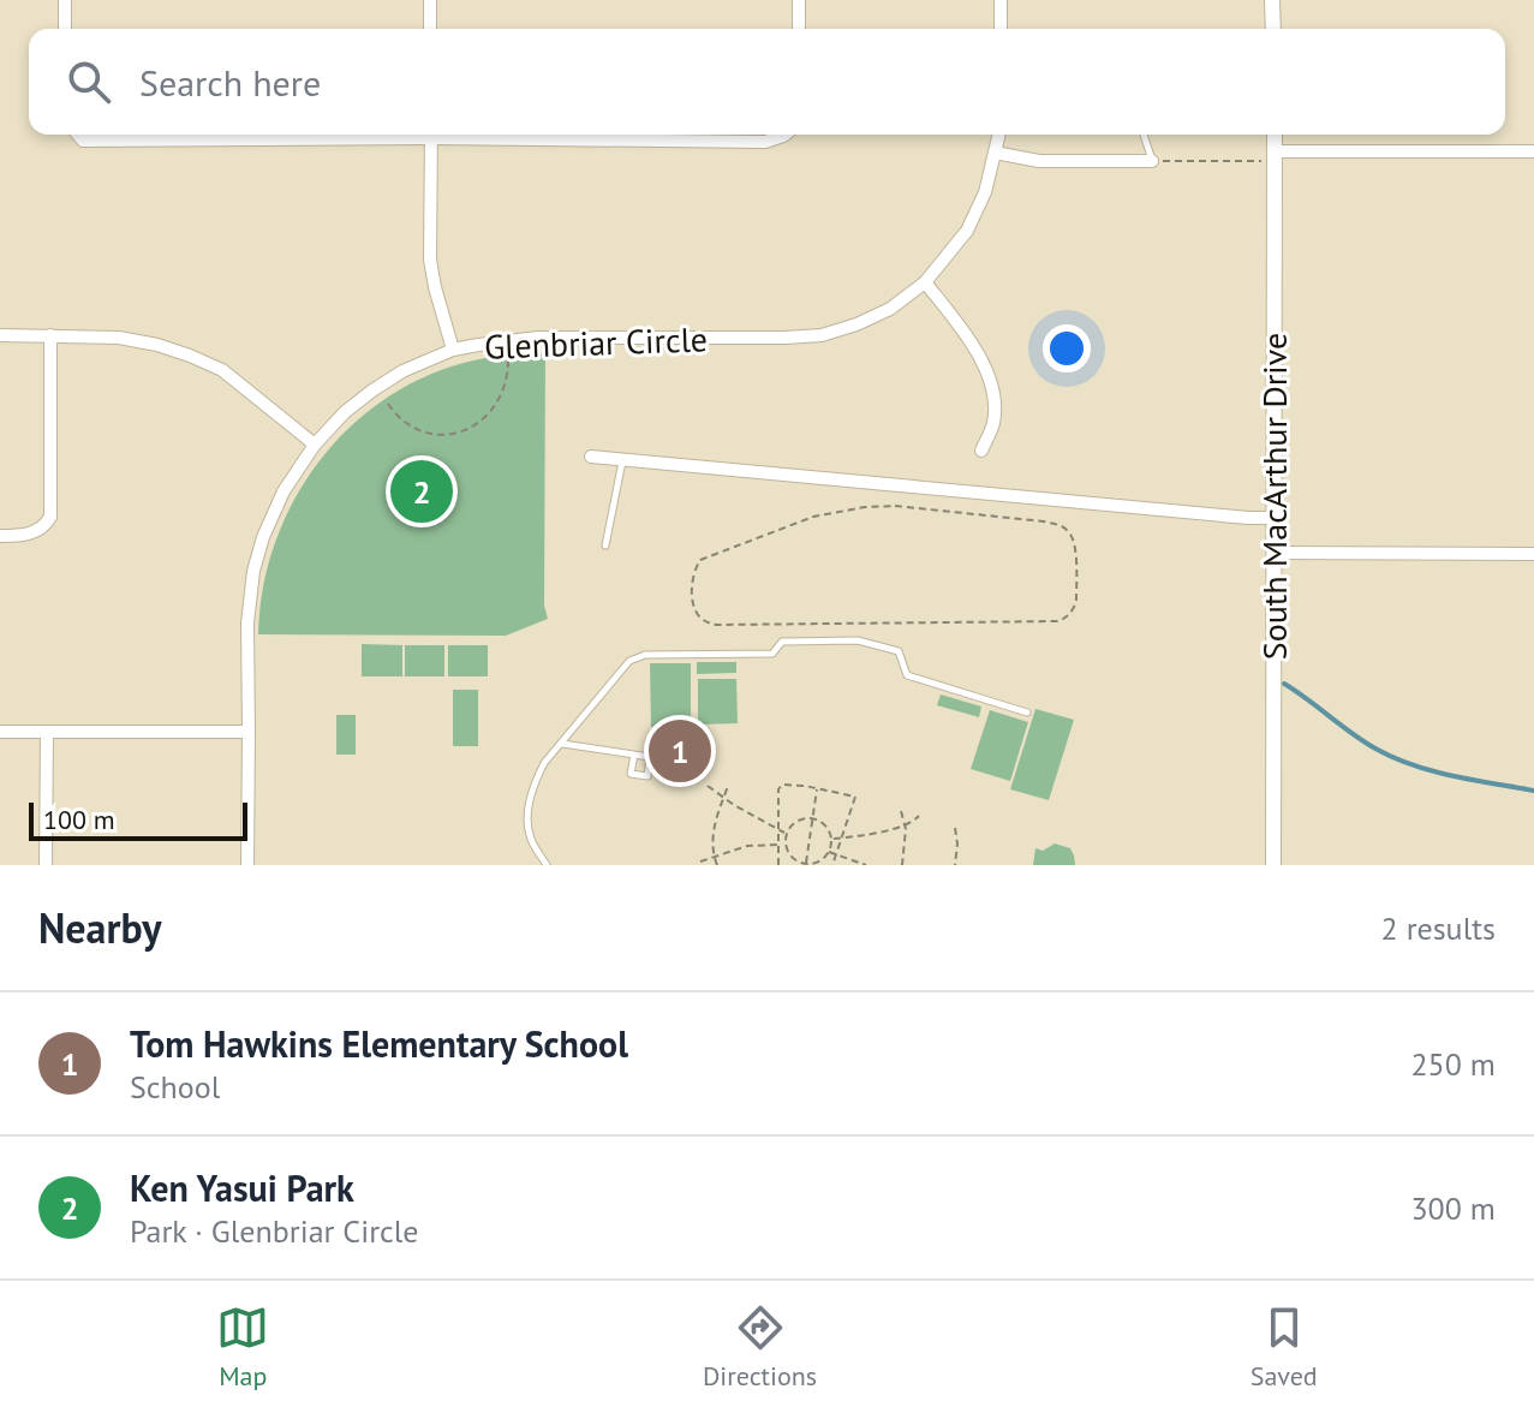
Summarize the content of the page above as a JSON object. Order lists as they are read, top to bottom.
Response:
{
  "streets": {
    "street": ["Glenbriar Circle", "South MacArthur Drive"]
  },
  "scale_bar": "100 m",
  "page": {
    "search": "Search here",
    "pins": ["2", "1"],
    "scale": "100 m",
    "heading": ["Nearby", "2 results"],
    "list": [
      {
        "mark": "1",
        "name": "Tom Hawkins Elementary School",
        "note": "School",
        "value": "250 m"
      },
      {
        "mark": "2",
        "name": "Ken Yasui Park",
        "note": "Park · Glenbriar Circle",
        "value": "300 m"
      }
    ],
    "nav": ["Map", "Directions", "Saved"]
  }
}
